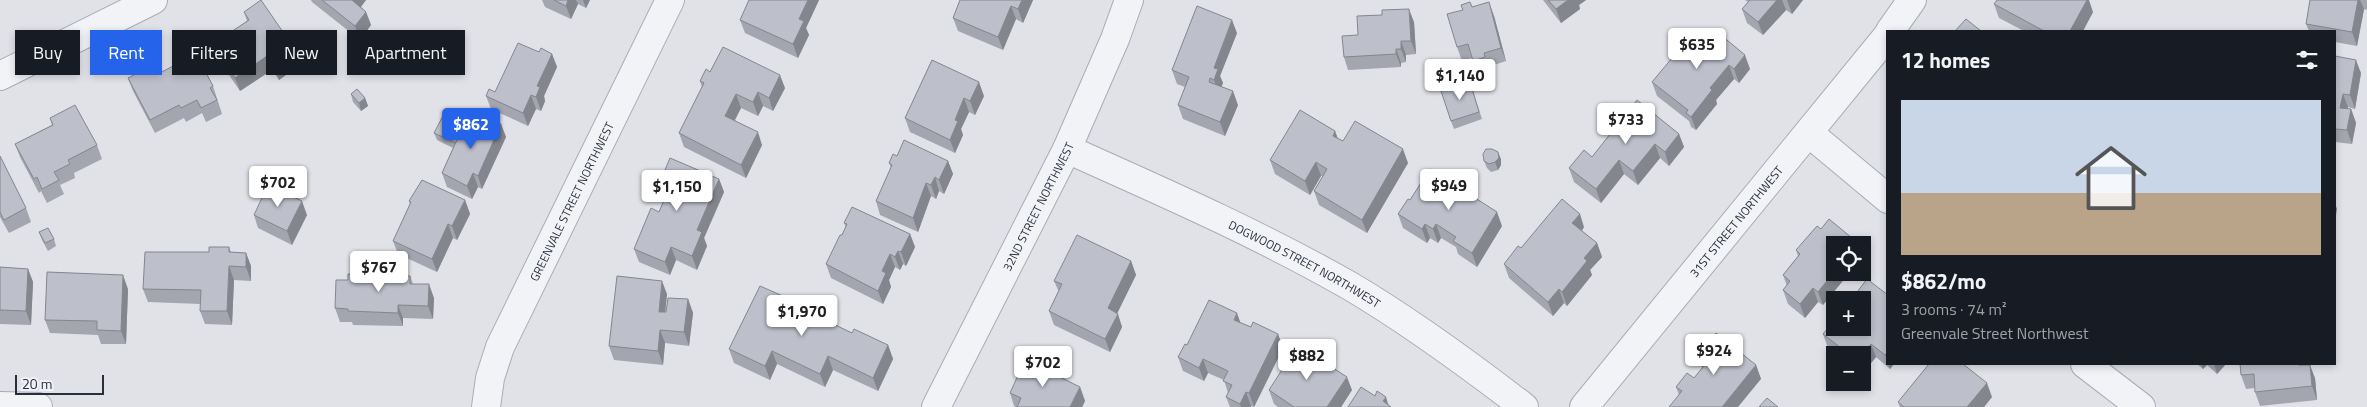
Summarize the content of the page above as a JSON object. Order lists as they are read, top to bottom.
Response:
{
  "streets": {
    "street": [
      "GREENVALE STREET NORTHWEST",
      "32ND STREET NORTHWEST",
      "31ST STREET NORTHWEST",
      "DOGWOOD STREET NORTHWEST"
    ]
  },
  "crossings": [
    ["32ND STREET NORTHWEST", "DOGWOOD STREET NORTHWEST"]
  ],
  "scale_bar": "20 m",
  "page": {
    "price": [
      "$635",
      "$1,140",
      "$733",
      "$862",
      "$702",
      "$949",
      "$1,150",
      "$767",
      "$1,970",
      "$924",
      "$882",
      "$702"
    ],
    "chip": [
      "Buy",
      "Rent",
      "Filters",
      "New",
      "Apartment"
    ],
    "heading": "12 homes",
    "list": [
      {
        "name": "$862/mo",
        "note": "3 rooms · 74 m² · Greenvale Street Northwest"
      }
    ],
    "map_buttons": ["+", "−"],
    "scale": "20 m"
  }
}
